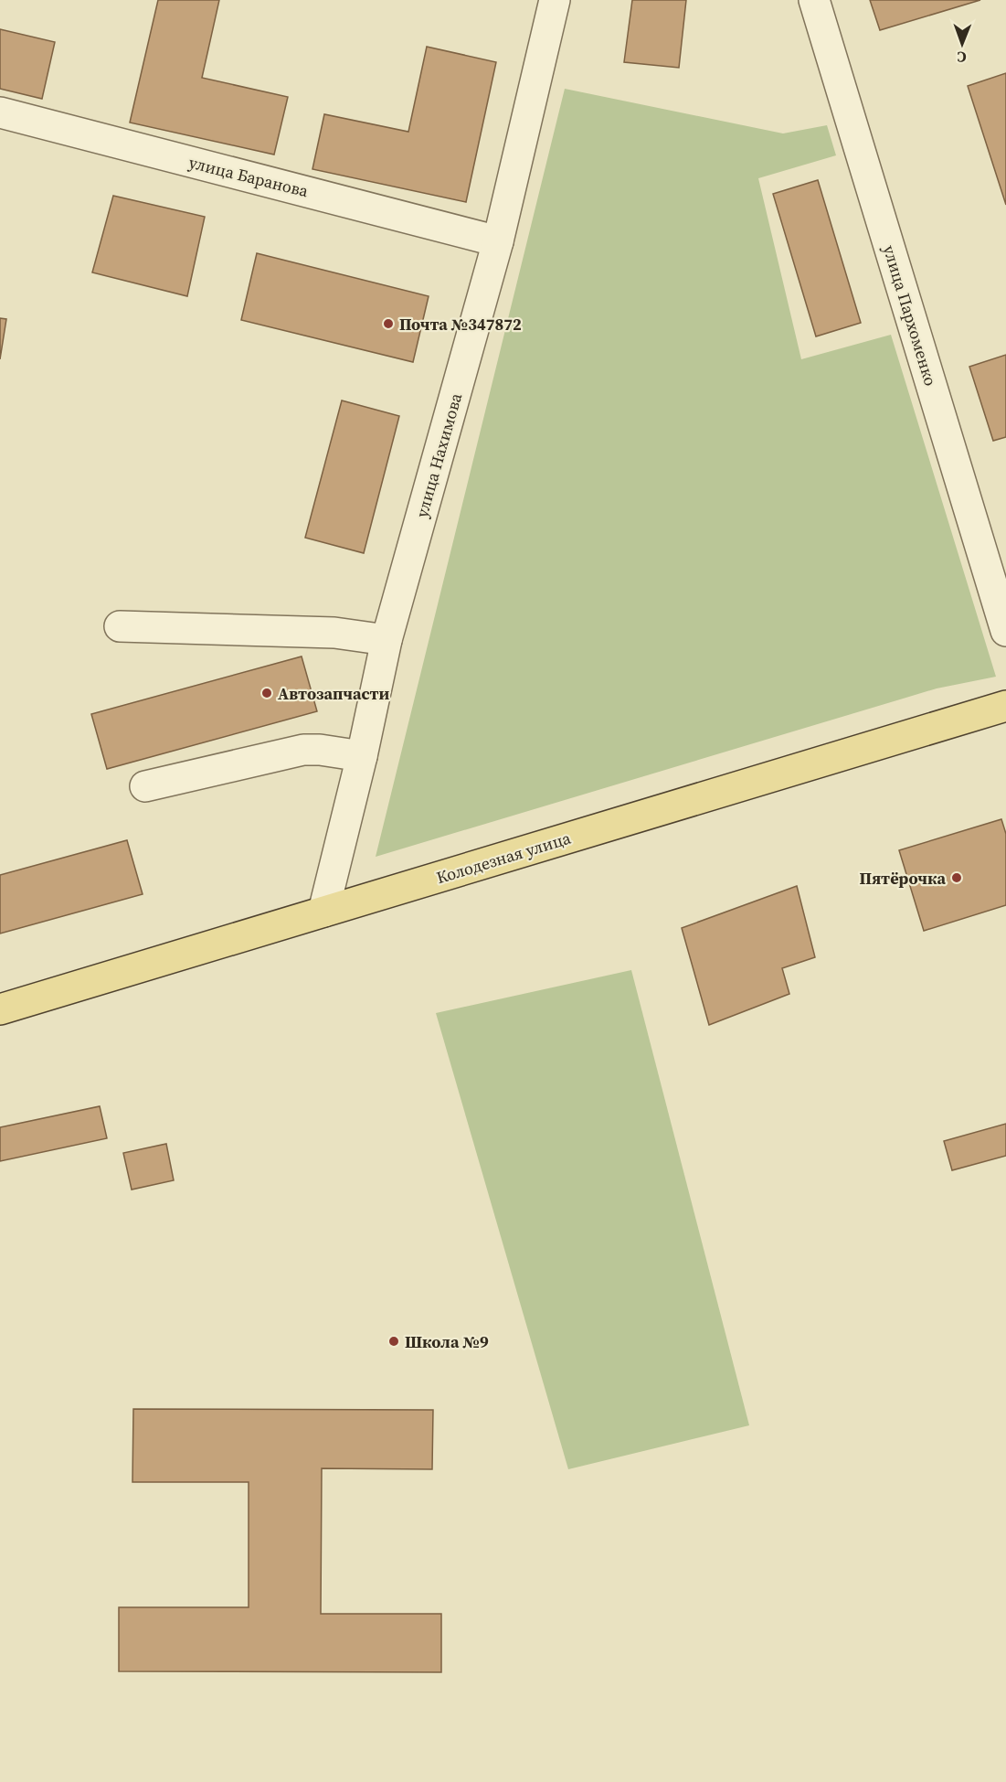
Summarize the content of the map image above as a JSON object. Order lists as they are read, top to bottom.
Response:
{
  "streets": {
    "main road": ["Колодезная улица"],
    "street": ["улица Баранова", "улица Пархоменко", "улица Нахимова"]
  },
  "crossings": [
    ["улица Баранова", "улица Нахимова"],
    ["улица Нахимова", "Колодезная улица"]
  ],
  "places": [
    "Почта №347872",
    "Автозапчасти",
    "Пятёрочка",
    "Школа №9"
  ],
  "north": "bottom"
}
